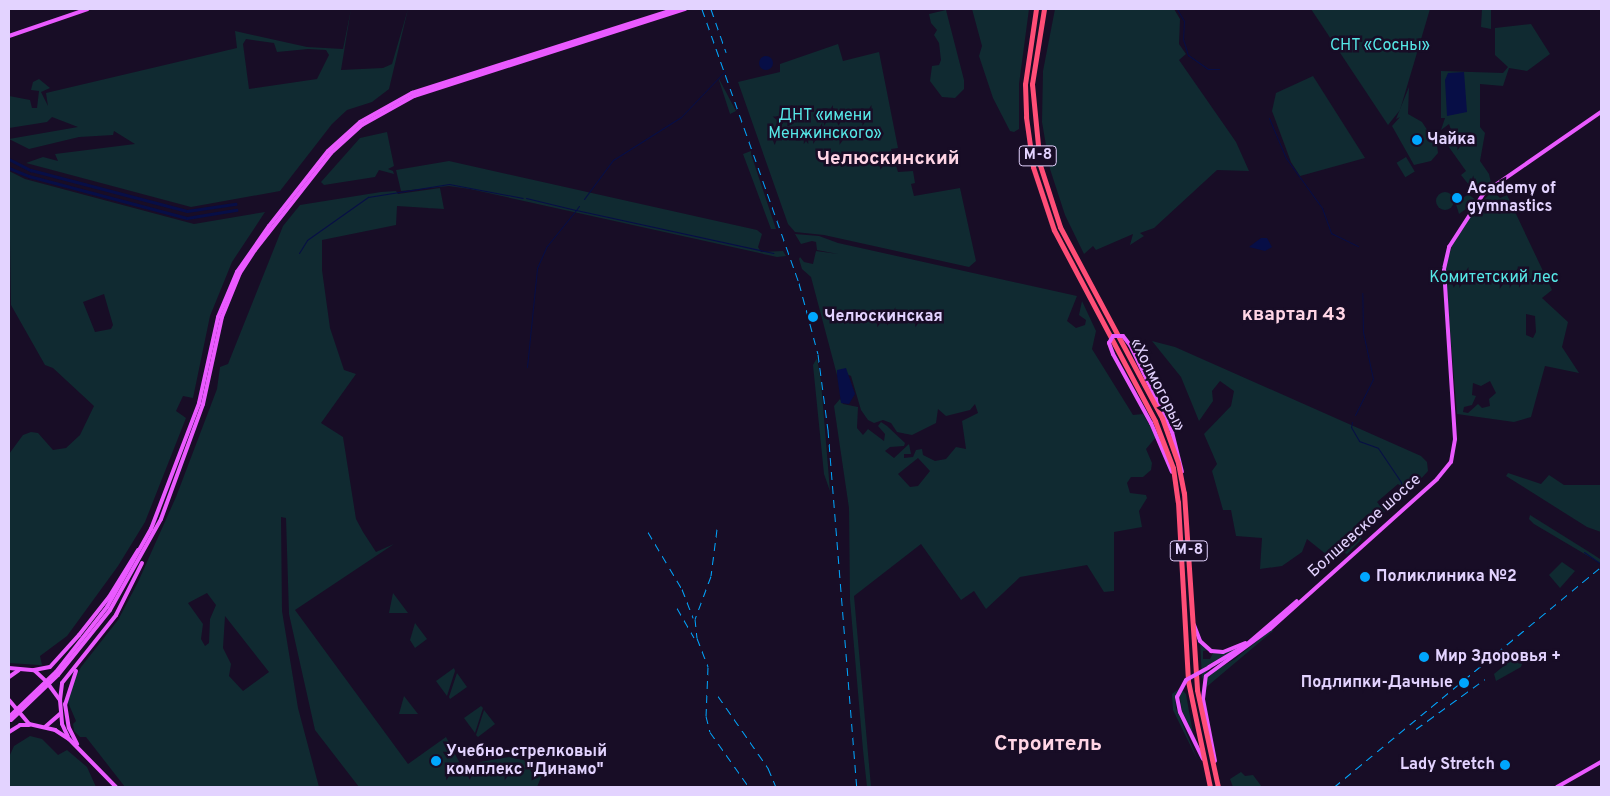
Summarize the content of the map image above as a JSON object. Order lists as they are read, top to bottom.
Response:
{
  "streets": {
    "highway": ["М-8", "«Холмогоры»"],
    "main road": ["Болшевское шоссе"]
  },
  "crossings": [
    ["«Холмогоры»", "Болшевское шоссе"]
  ],
  "districts": ["Челюскинский", "квартал 43", "Строитель"],
  "parks": ["СНТ «Сосны»", "ДНТ «имени Менжинского»", "Комитетский лес"],
  "places": [
    "Чайка",
    "Academy of gymnastics",
    "Челюскинская",
    "Поликлиника №2",
    "Мир Здоровья +",
    "Подлипки-Дачные",
    "Учебно-стрелковый комплекс \"Динамо\"",
    "Lady Stretch"
  ]
}
